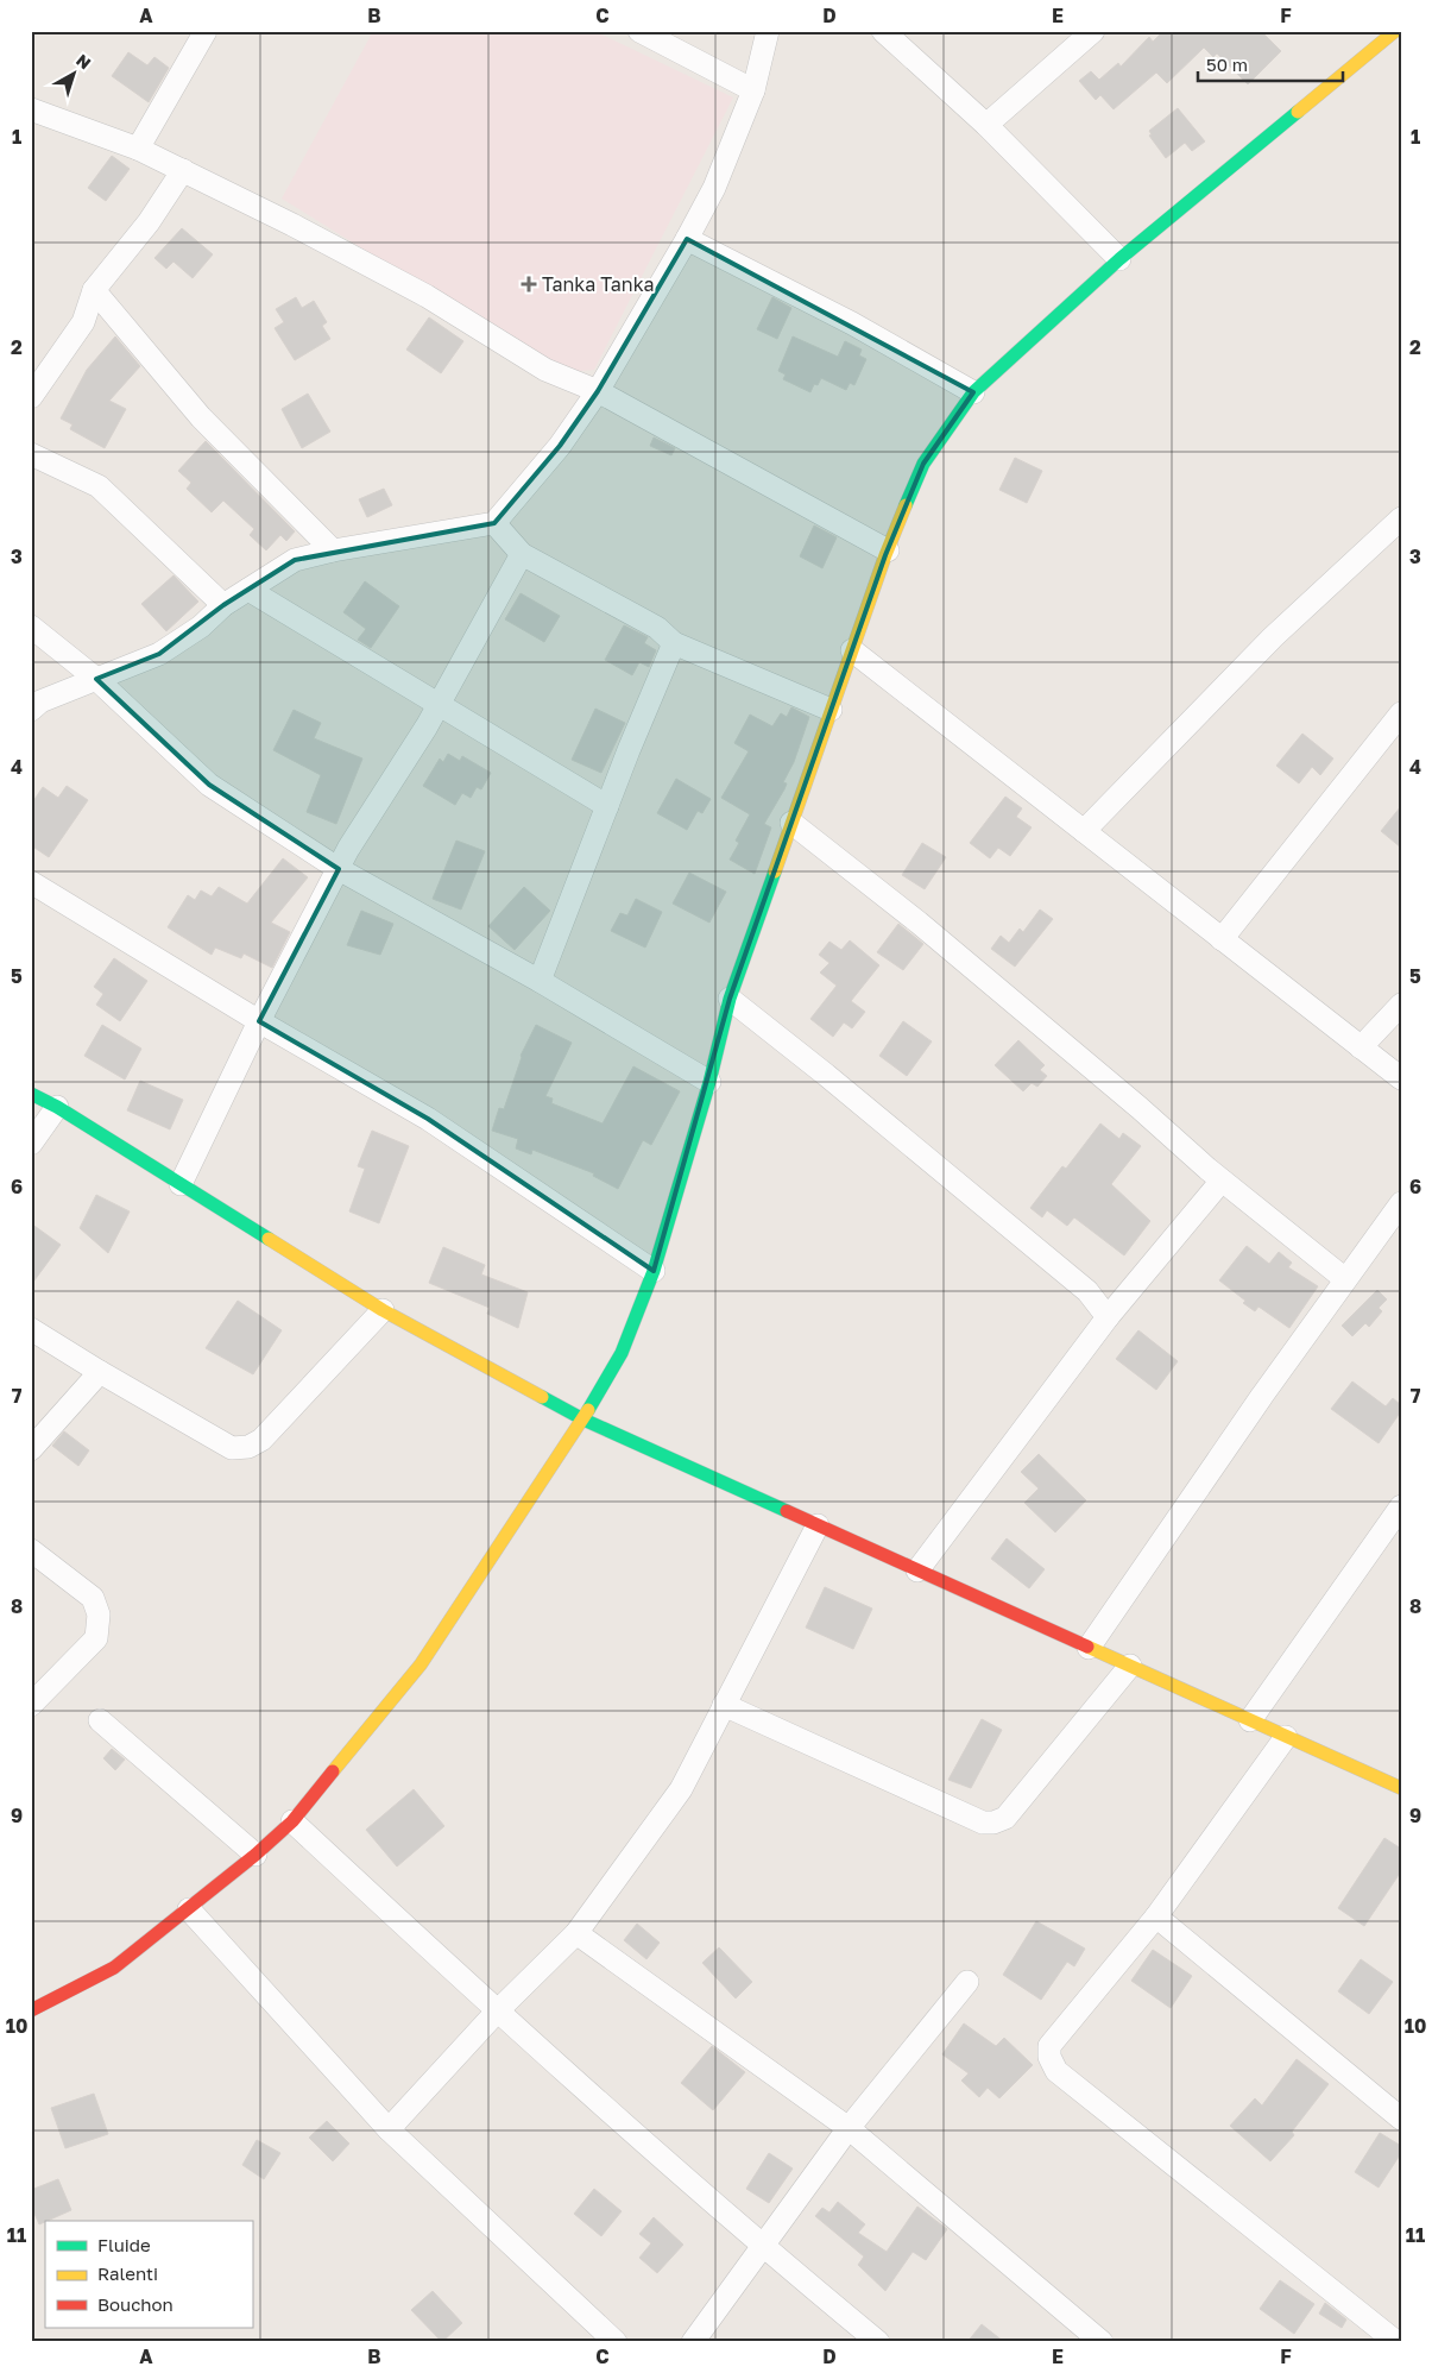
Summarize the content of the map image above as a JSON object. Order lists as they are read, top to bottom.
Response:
{
  "places": {
    "health": ["Tanka Tanka"]
  },
  "legend": ["Fluide", "Ralenti", "Bouchon"],
  "scale_bar": "50 m",
  "north": "top right",
  "grid": {
    "columns": [
      "A",
      "B",
      "C",
      "D",
      "E",
      "F"
    ],
    "rows": [
      "1",
      "2",
      "3",
      "4",
      "5",
      "6",
      "7",
      "8",
      "9",
      "10",
      "11"
    ]
  }
}
